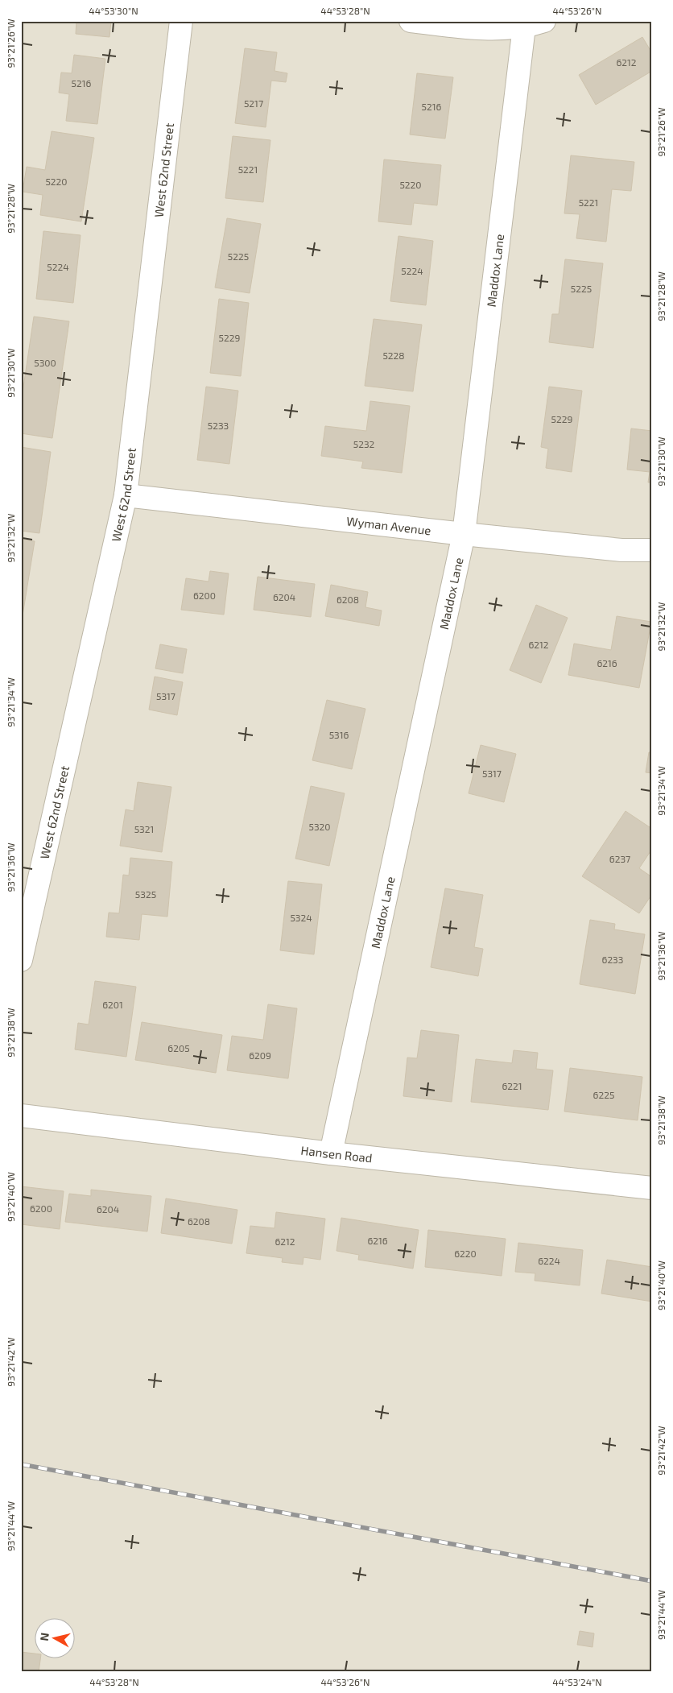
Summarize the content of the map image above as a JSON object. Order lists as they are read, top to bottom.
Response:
{
  "streets": {
    "street": [
      "West 62nd Street",
      "Maddox Lane",
      "Wyman Avenue",
      "Hansen Road"
    ]
  },
  "crossings": [
    ["West 62nd Street", "Wyman Avenue"],
    ["Maddox Lane", "Wyman Avenue"],
    ["Maddox Lane", "Hansen Road"]
  ],
  "house_numbers": [
    "6212",
    "5216",
    "5217",
    "5216",
    "5221",
    "5220",
    "5220",
    "5221",
    "5225",
    "5224",
    "5224",
    "5225",
    "5229",
    "5228",
    "5300",
    "5229",
    "5233",
    "5232",
    "6200",
    "6204",
    "6208",
    "6212",
    "6216",
    "5317",
    "5316",
    "5317",
    "5320",
    "5321",
    "6237",
    "5325",
    "5324",
    "6233",
    "6201",
    "6205",
    "6209",
    "6221",
    "6225",
    "6200",
    "6204",
    "6208",
    "6216",
    "6212",
    "6220",
    "6224"
  ],
  "north": "left",
  "coordinates": [
    "44°53'30\"N",
    "44°53'28\"N",
    "44°53'26\"N",
    "93°21'26\"W",
    "93°21'28\"W",
    "93°21'30\"W",
    "93°21'32\"W",
    "93°21'34\"W",
    "93°21'36\"W",
    "93°21'38\"W",
    "93°21'40\"W",
    "93°21'42\"W",
    "93°21'44\"W",
    "44°53'24\"N"
  ]
}
